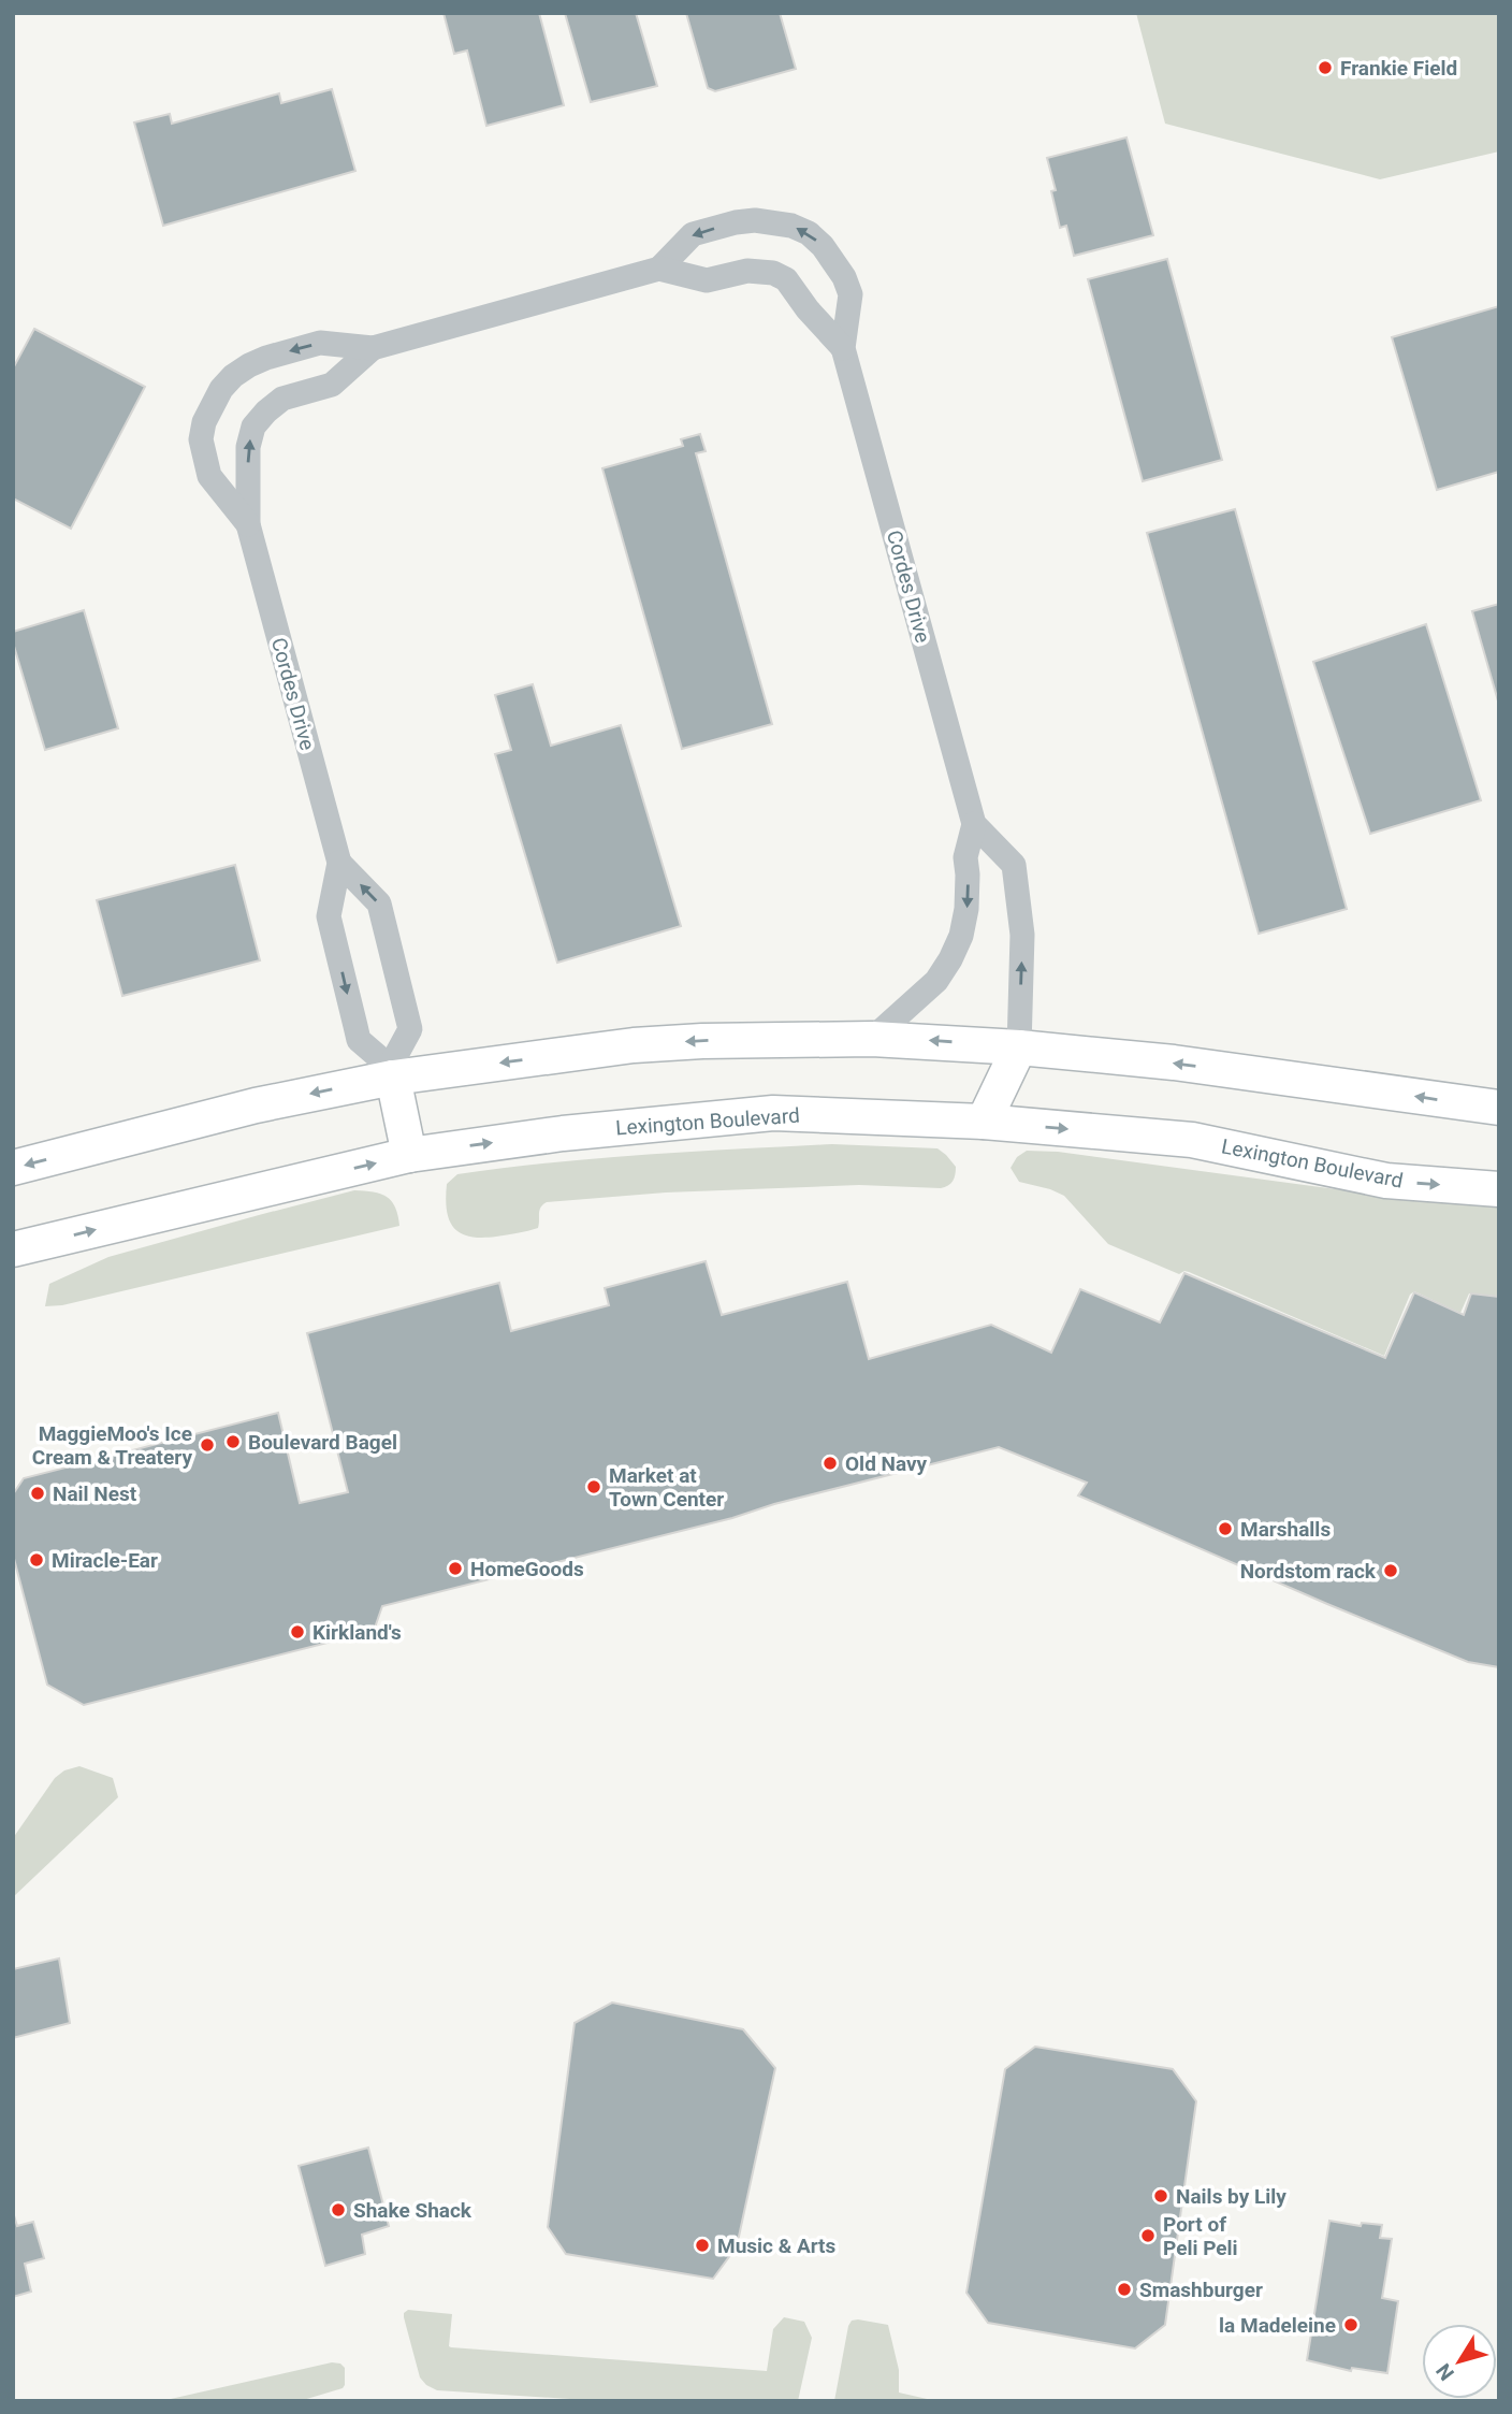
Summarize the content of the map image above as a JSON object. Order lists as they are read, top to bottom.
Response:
{
  "streets": {
    "main road": ["Lexington Boulevard"],
    "street": ["Cordes Drive"]
  },
  "places": [
    "Frankie Field",
    "Boulevard Bagel",
    "MaggieMoo's Ice Cream & Treatery",
    "Old Navy",
    "Market at Town Center",
    "Nail Nest",
    "Marshalls",
    "Miracle-Ear",
    "HomeGoods",
    "Nordstom rack",
    "Kirkland's",
    "Nails by Lily",
    "Shake Shack",
    "Port of Peli Peli",
    "Music & Arts",
    "Smashburger",
    "la Madeleine"
  ],
  "north": "bottom left"
}
